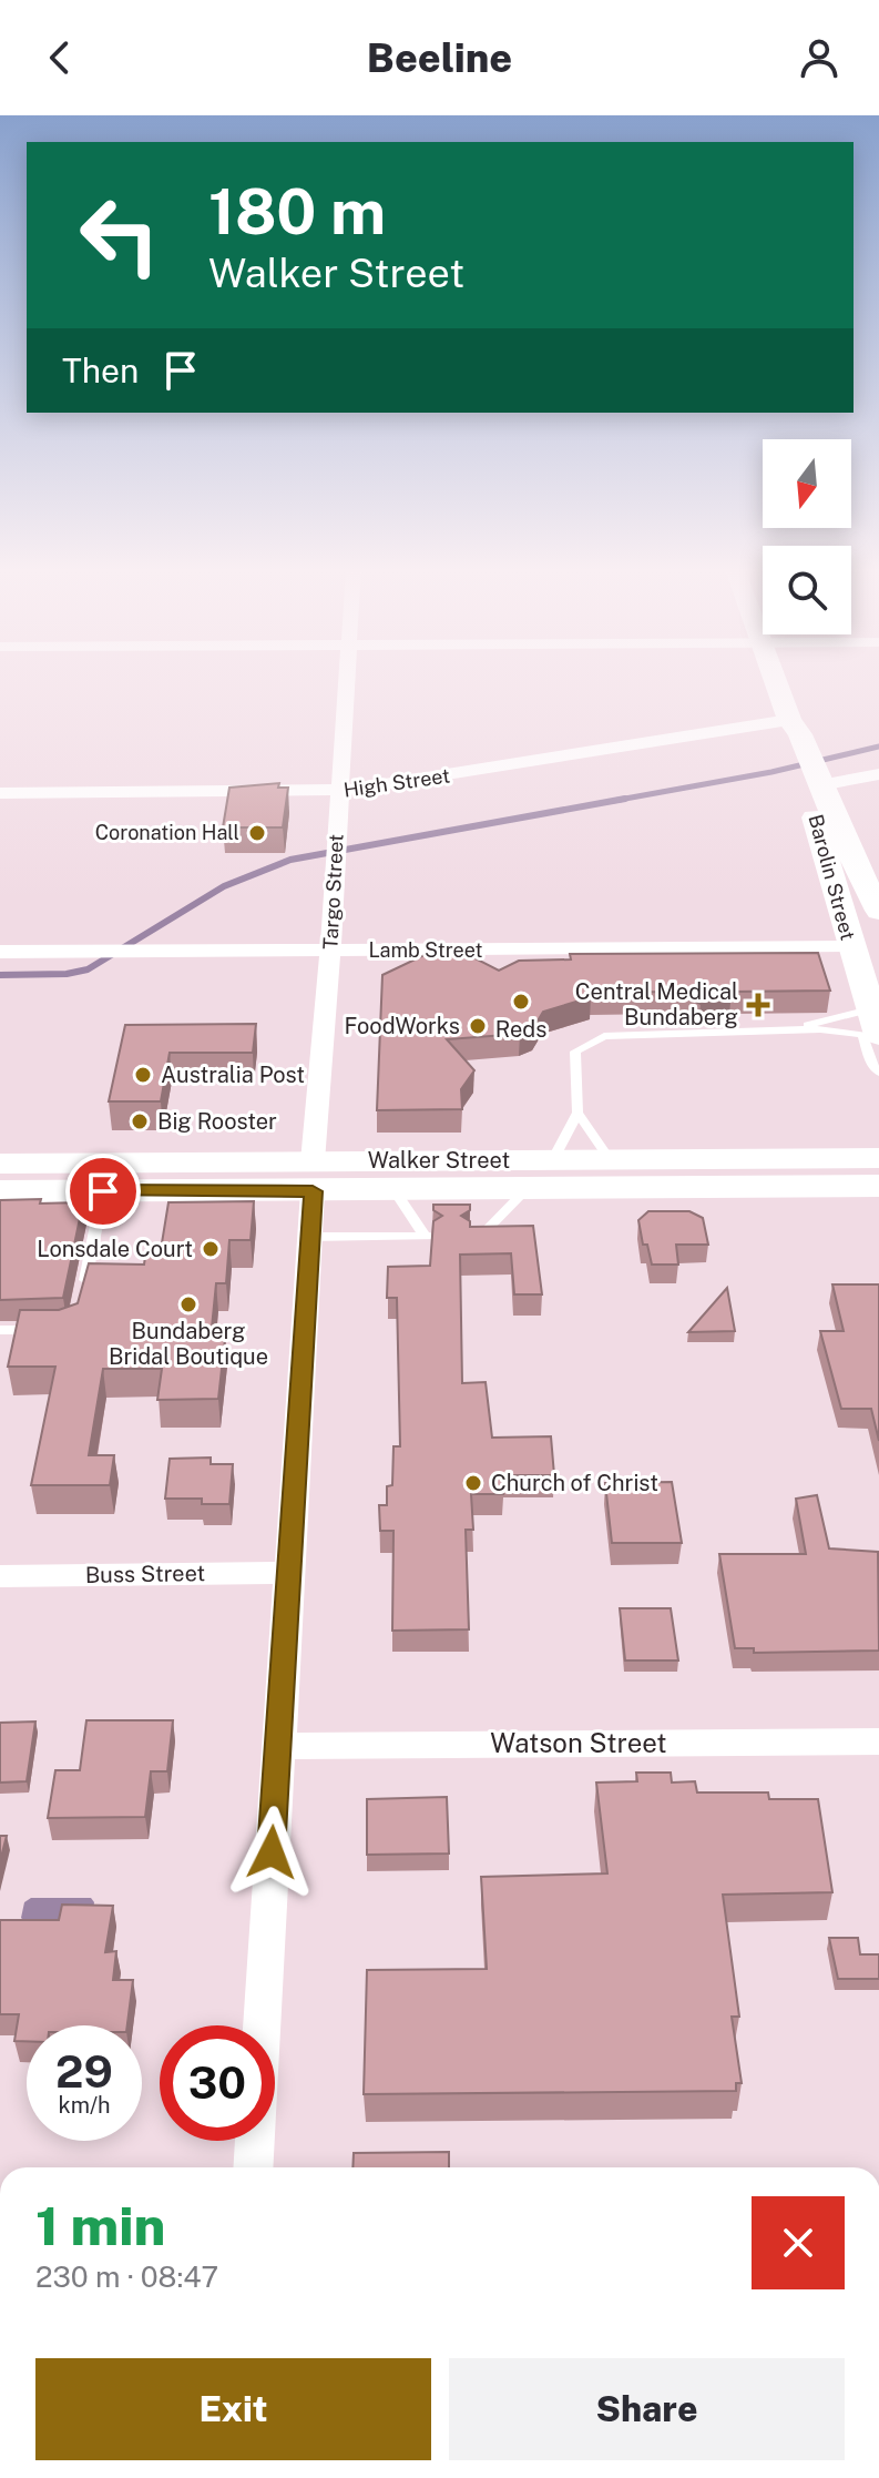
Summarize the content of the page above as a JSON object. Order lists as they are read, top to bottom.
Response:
{
  "streets": {
    "main road": ["Barolin Street", "Walker Street"],
    "street": [
      "High Street",
      "Targo Street",
      "Lamb Street",
      "Buss Street",
      "Watson Street"
    ]
  },
  "crossings": [
    ["High Street", "Barolin Street"],
    ["High Street", "Targo Street"],
    ["Barolin Street", "Lamb Street"],
    ["Targo Street", "Lamb Street"],
    ["Targo Street", "Walker Street"],
    ["Targo Street", "Buss Street"],
    ["Targo Street", "Watson Street"]
  ],
  "places": {
    "other": [
      "Coronation Hall",
      "Reds",
      "FoodWorks",
      "Australia Post",
      "Big Rooster",
      "Lonsdale Court",
      "Bundaberg Bridal Boutique",
      "Church of Christ"
    ],
    "health": ["Central Medical Bundaberg"]
  },
  "north": "bottom",
  "page": {
    "header": "Beeline",
    "turn": ["180 m", "Walker Street"],
    "then": "Then",
    "speed": "29 km/h",
    "limit": "30",
    "heading": ["1 min", "230 m · 08:47"],
    "buttons": ["Exit", "Share"]
  }
}
